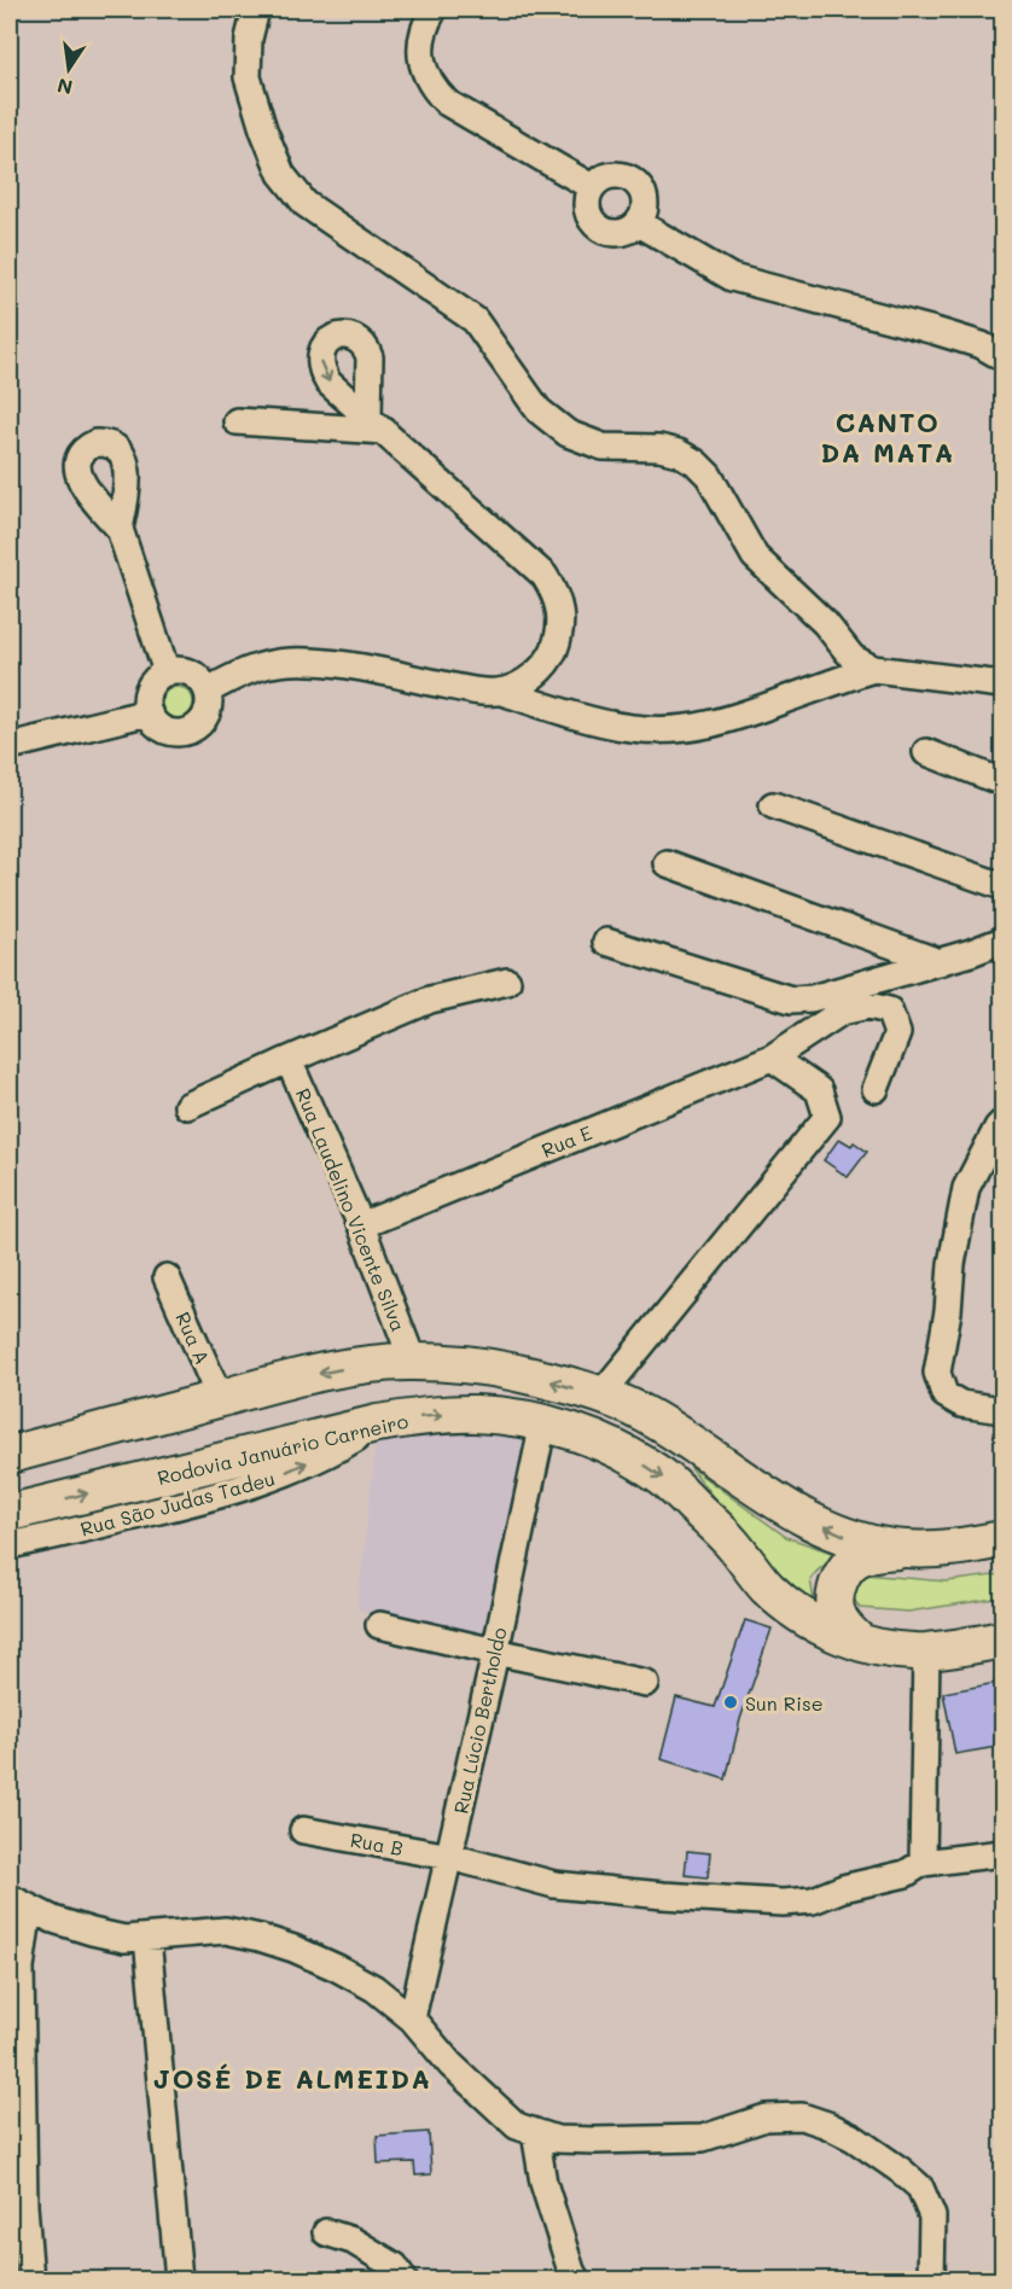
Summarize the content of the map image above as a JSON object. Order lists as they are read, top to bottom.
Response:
{
  "streets": {
    "highway": ["Rodovia Januário Carneiro"],
    "street": [
      "Rua E",
      "Rua Laudelino Vicente Silva",
      "Rua A",
      "Rua São Judas Tadeu",
      "Rua Lúcio Bertholdo",
      "Rua B"
    ]
  },
  "crossings": [
    ["Rua E", "Rua Laudelino Vicente Silva"],
    ["Rodovia Januário Carneiro", "Rua São Judas Tadeu"],
    ["Rodovia Januário Carneiro", "Rua Lúcio Bertholdo"],
    ["Rua Lúcio Bertholdo", "Rua B"]
  ],
  "one_way": ["Rua São Judas Tadeu"],
  "districts": ["CANTO DA MATA", "JOSÉ DE ALMEIDA"],
  "places": ["Sun Rise"],
  "north": "bottom"
}
